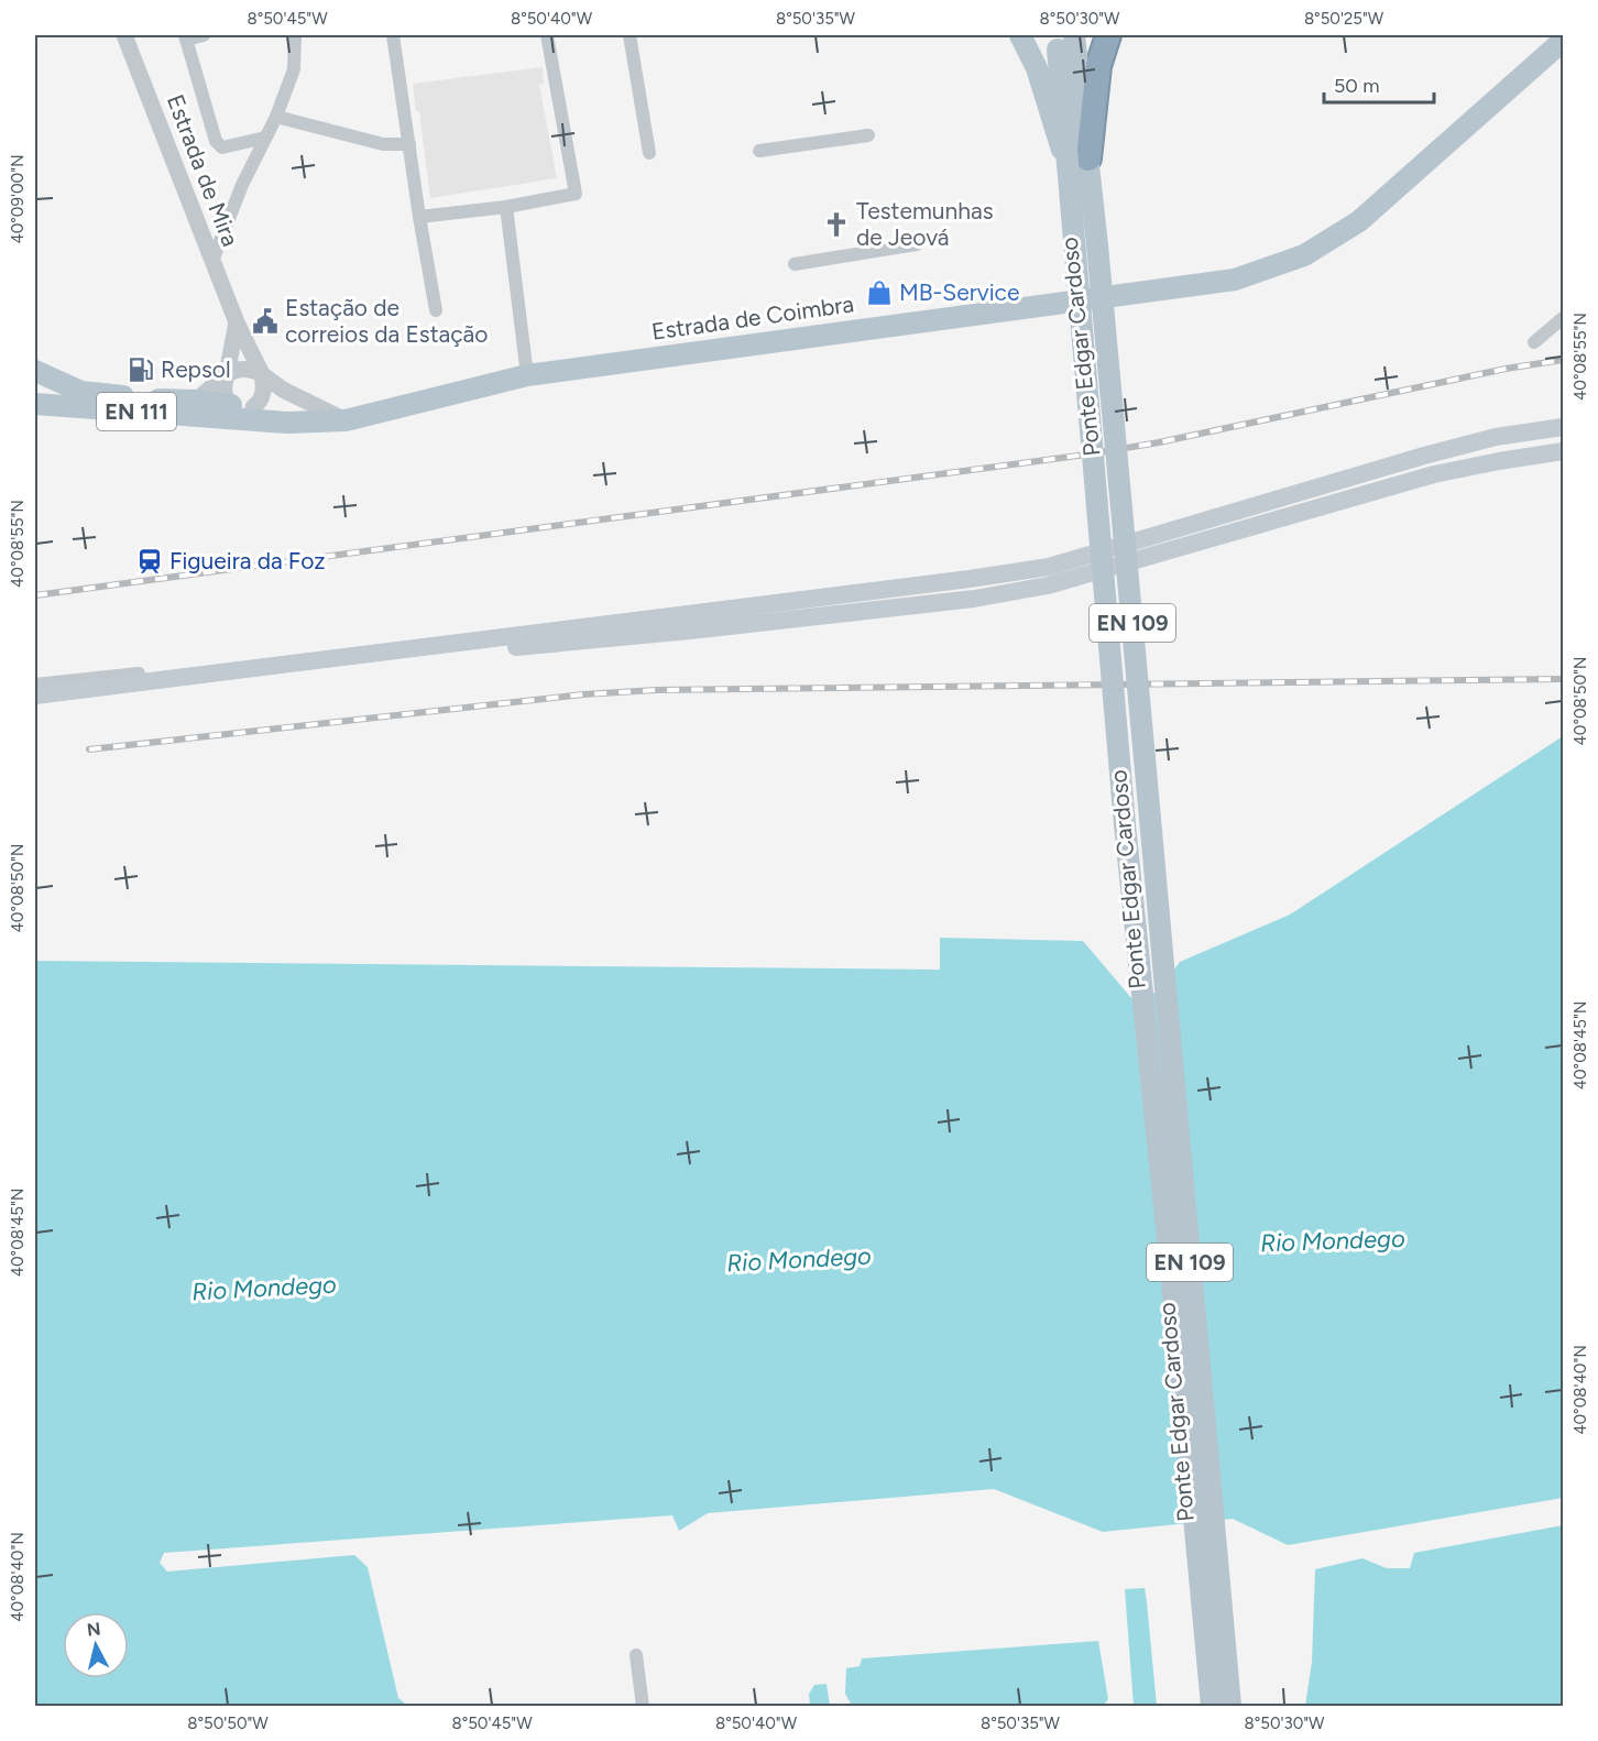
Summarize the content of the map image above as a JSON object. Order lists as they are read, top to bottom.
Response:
{
  "streets": {
    "main road": [
      "Estrada de Coimbra",
      "Ponte Edgar Cardoso",
      "EN 111",
      "EN 109"
    ],
    "street": ["Estrada de Mira"]
  },
  "crossings": [
    ["Estrada de Mira", "EN 111"],
    ["Estrada de Coimbra", "EN 111"]
  ],
  "water": ["Rio Mondego"],
  "places": {
    "church": ["Testemunhas de Jeová"],
    "shop": ["MB-Service"],
    "public building": ["Estação de correios da Estação"],
    "fuel station": ["Repsol"],
    "station": ["Figueira da Foz"]
  },
  "scale_bar": "50 m",
  "north": "top",
  "coordinates": [
    "8°50'45\"W",
    "8°50'40\"W",
    "8°50'35\"W",
    "8°50'30\"W",
    "8°50'25\"W",
    "40°09'00\"N",
    "40°08'55\"N",
    "40°08'50\"N",
    "40°08'45\"N",
    "40°08'40\"N",
    "8°50'50\"W"
  ]
}
